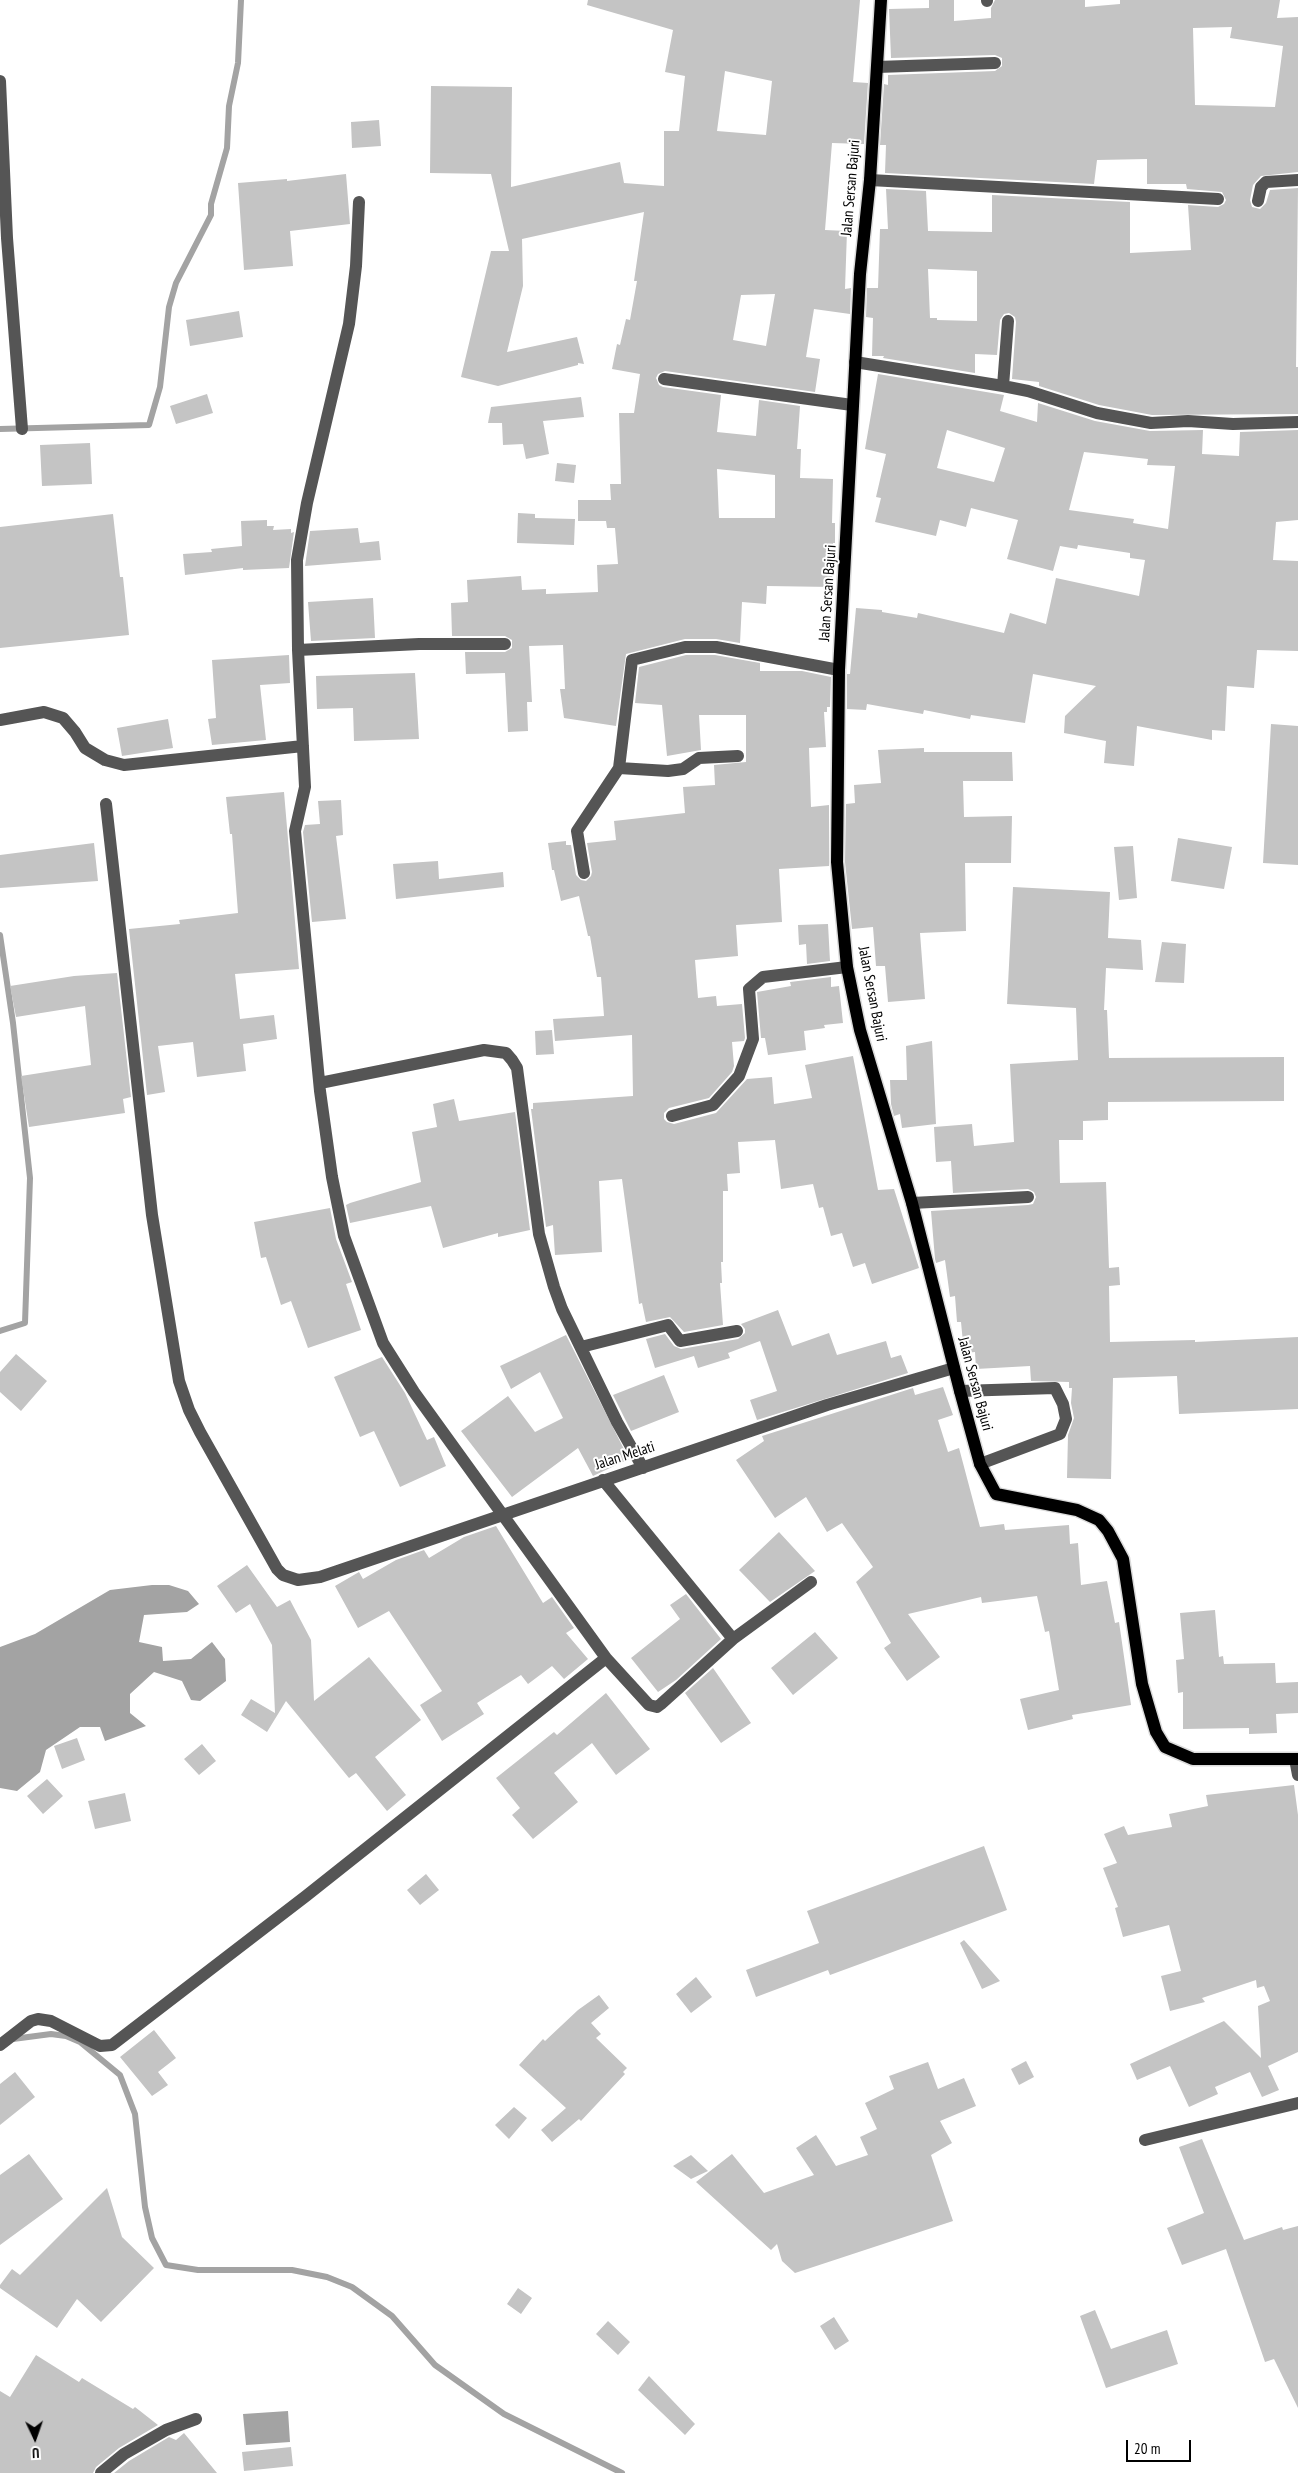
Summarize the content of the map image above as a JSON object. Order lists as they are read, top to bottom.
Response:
{
  "streets": {
    "main road": ["Jalan Sersan Bajuri"],
    "street": ["Jalan Melati"]
  },
  "crossings": [
    ["Jalan Sersan Bajuri", "Jalan Melati"]
  ],
  "scale_bar": "20 m",
  "north": "bottom"
}
